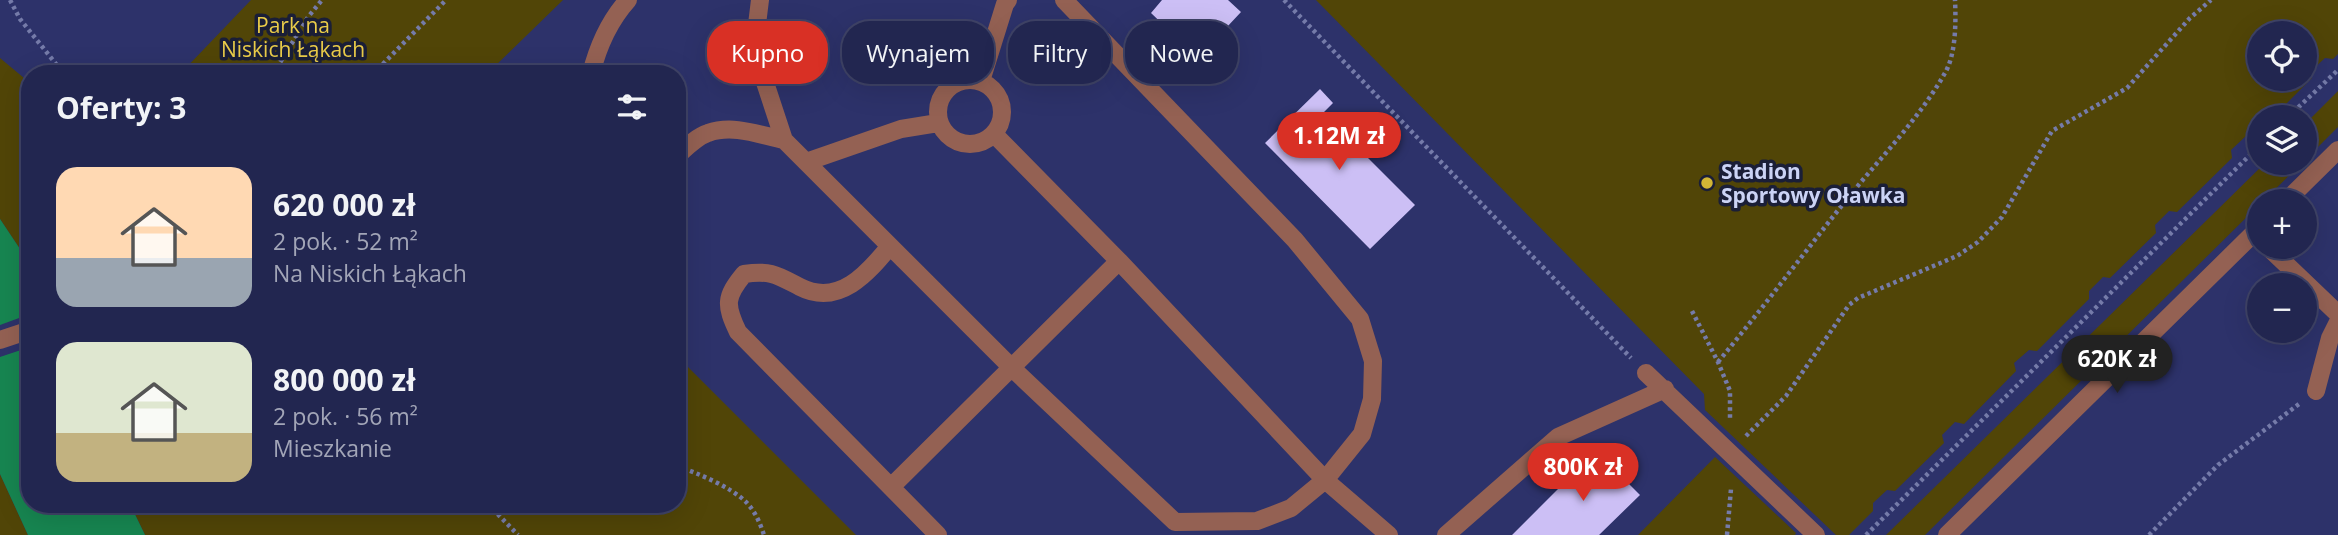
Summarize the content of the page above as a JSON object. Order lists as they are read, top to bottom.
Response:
{
  "parks": ["Park na Niskich Łąkach"],
  "places": ["Stadion Sportowy Oławka"],
  "page": {
    "map_buttons": ["+", "−"],
    "chip": [
      "Kupno",
      "Wynajem",
      "Filtry",
      "Nowe"
    ],
    "heading": "Oferty: 3",
    "price": ["1.12M zł", "620K zł", "800K zł"],
    "list": [
      {
        "name": "620 000 zł",
        "note": "2 pok. · 52 m² · Na Niskich Łąkach"
      },
      {
        "name": "800 000 zł",
        "note": "2 pok. · 56 m² · Mieszkanie"
      }
    ]
  }
}
